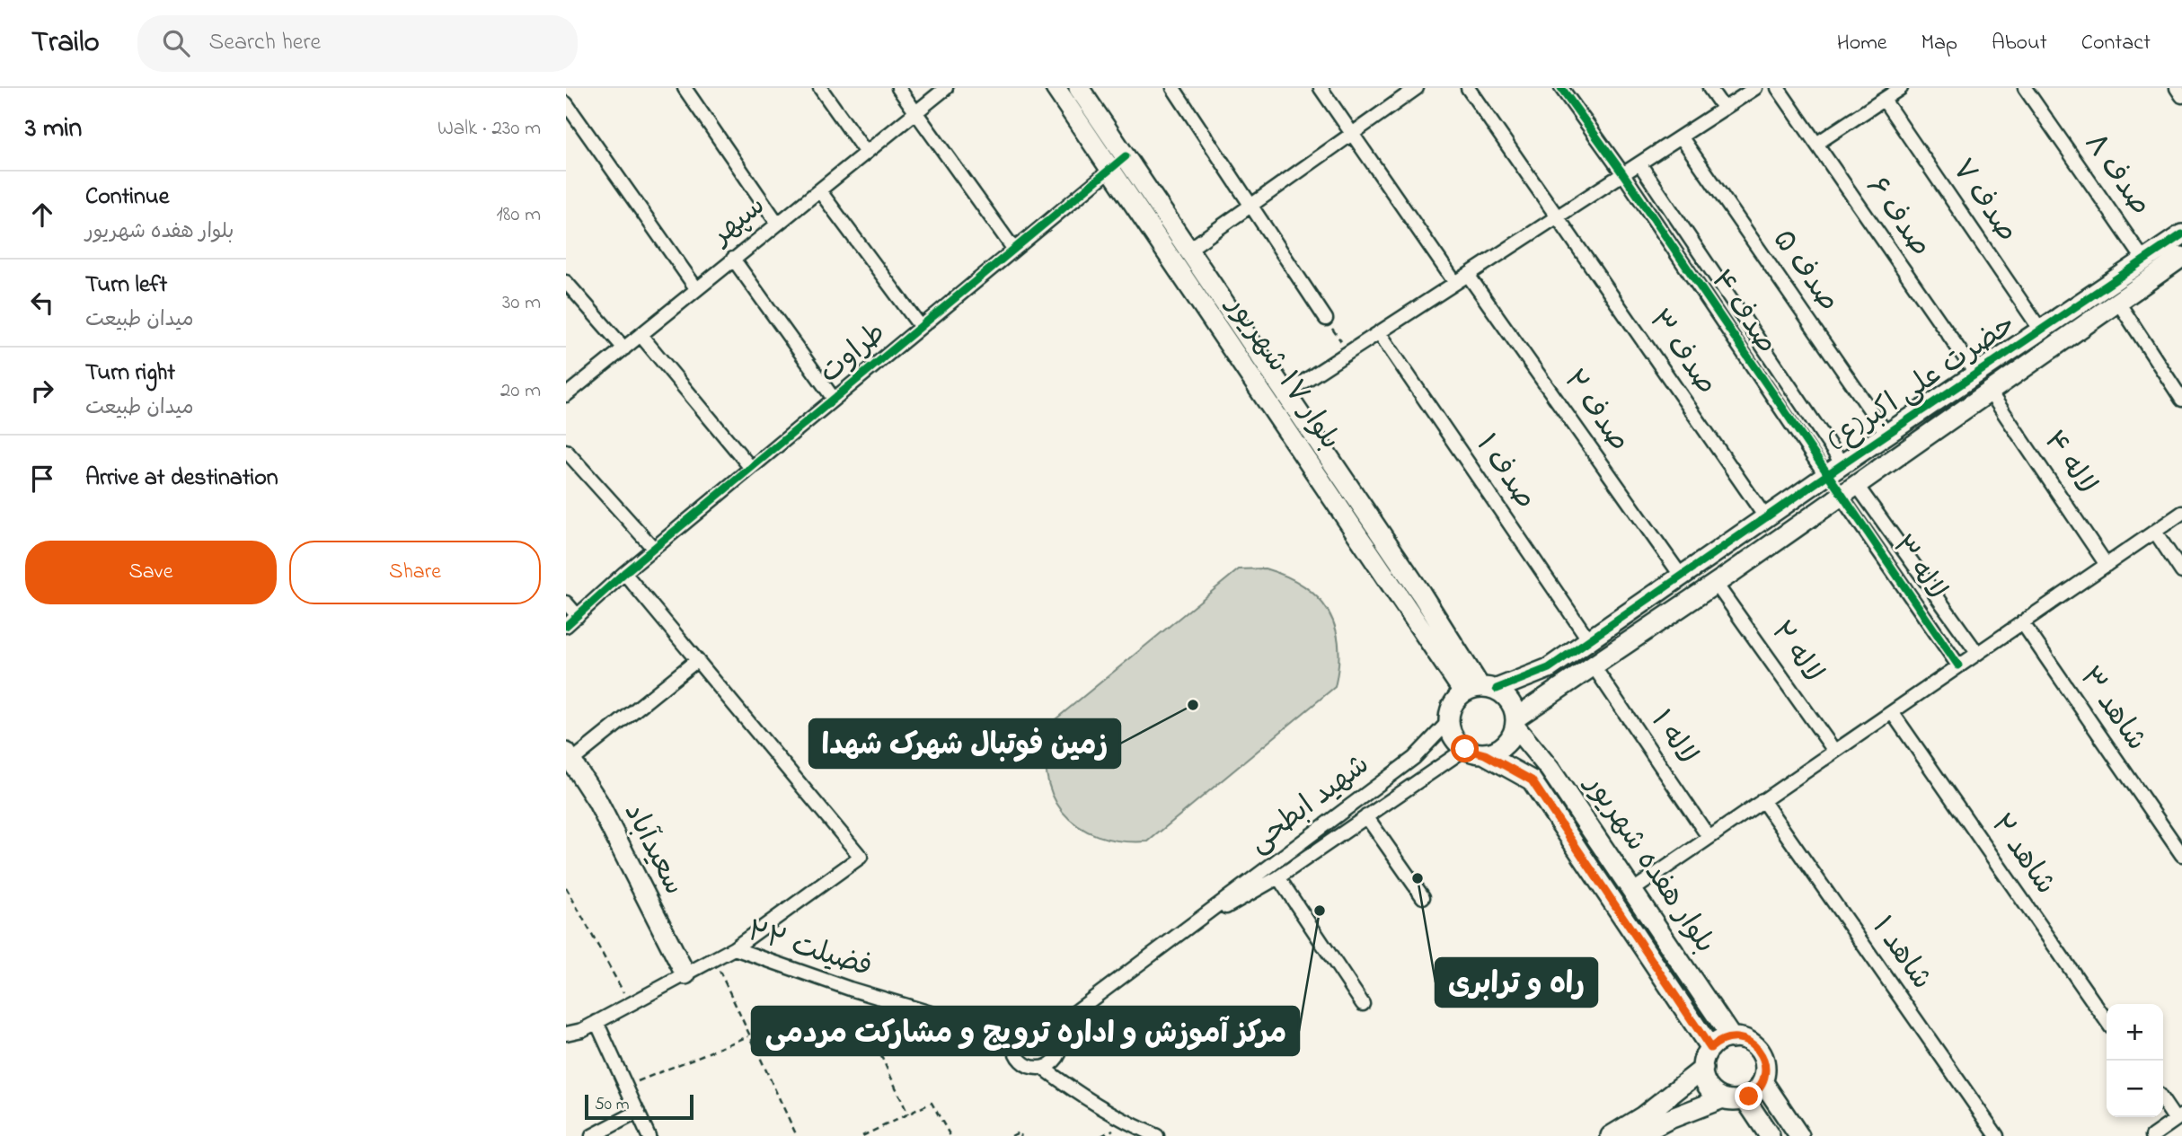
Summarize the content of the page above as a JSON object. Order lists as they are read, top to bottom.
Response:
{
  "streets": {
    "street": [
      "صدف ۸",
      "صدف ۷",
      "صدف ۶",
      "سپهر",
      "صدف ۵",
      "صدف ۴",
      "صدف ۳",
      "طراوت",
      "بلوار ۱۷ شهریور",
      "حضرت علی اکبر(ع)",
      "صدف ۲",
      "لاله ۴",
      "صدف ۱",
      "لاله ۳",
      "لاله ۲",
      "شاهد ۳",
      "لاله ۱",
      "شهید ابطحی",
      "سعیدآباد",
      "شاهد ۲",
      "بلوار هفده شهریور",
      "فضیلت ۲۲",
      "شاهد ۱"
    ]
  },
  "crossings": [
    ["صدف ۸", "حضرت علی اکبر(ع)"],
    ["صدف ۷", "حضرت علی اکبر(ع)"],
    ["صدف ۶", "حضرت علی اکبر(ع)"],
    ["صدف ۵", "حضرت علی اکبر(ع)"],
    ["صدف ۴", "حضرت علی اکبر(ع)"],
    ["صدف ۳", "حضرت علی اکبر(ع)"],
    ["طراوت", "بلوار ۱۷ شهریور"],
    ["بلوار ۱۷ شهریور", "حضرت علی اکبر(ع)"],
    ["بلوار ۱۷ شهریور", "شهید ابطحی"],
    ["بلوار ۱۷ شهریور", "بلوار هفده شهریور"],
    ["حضرت علی اکبر(ع)", "صدف ۲"],
    ["حضرت علی اکبر(ع)", "لاله ۴"],
    ["حضرت علی اکبر(ع)", "صدف ۱"],
    ["حضرت علی اکبر(ع)", "لاله ۳"],
    ["حضرت علی اکبر(ع)", "لاله ۲"],
    ["حضرت علی اکبر(ع)", "لاله ۱"],
    ["حضرت علی اکبر(ع)", "شهید ابطحی"],
    ["حضرت علی اکبر(ع)", "بلوار هفده شهریور"],
    ["شهید ابطحی", "بلوار هفده شهریور"],
    ["شهید ابطحی", "فضیلت ۲۲"],
    ["سعیدآباد", "فضیلت ۲۲"]
  ],
  "places": ["زمین فوتبال شهرک شهدا", "راه و ترابری", "مرکز آموزش و اداره ترویج و مشارکت مردمی"],
  "scale_bar": "50 m",
  "page": {
    "header": "Trailo",
    "search": "Search here",
    "nav": [
      "Home",
      "Map",
      "About",
      "Contact"
    ],
    "heading": ["3 min", "Walk · 230 m"],
    "list": [
      ["Continue", "بلوار هفده شهریور", "180 m"],
      ["Turn left", "میدان طبیعت", "30 m"],
      ["Turn right", "میدان طبیعت", "20 m"],
      "Arrive at destination"
    ],
    "buttons": ["Save", "Share"],
    "map_buttons": ["+", "−"],
    "scale": "50 m"
  }
}
